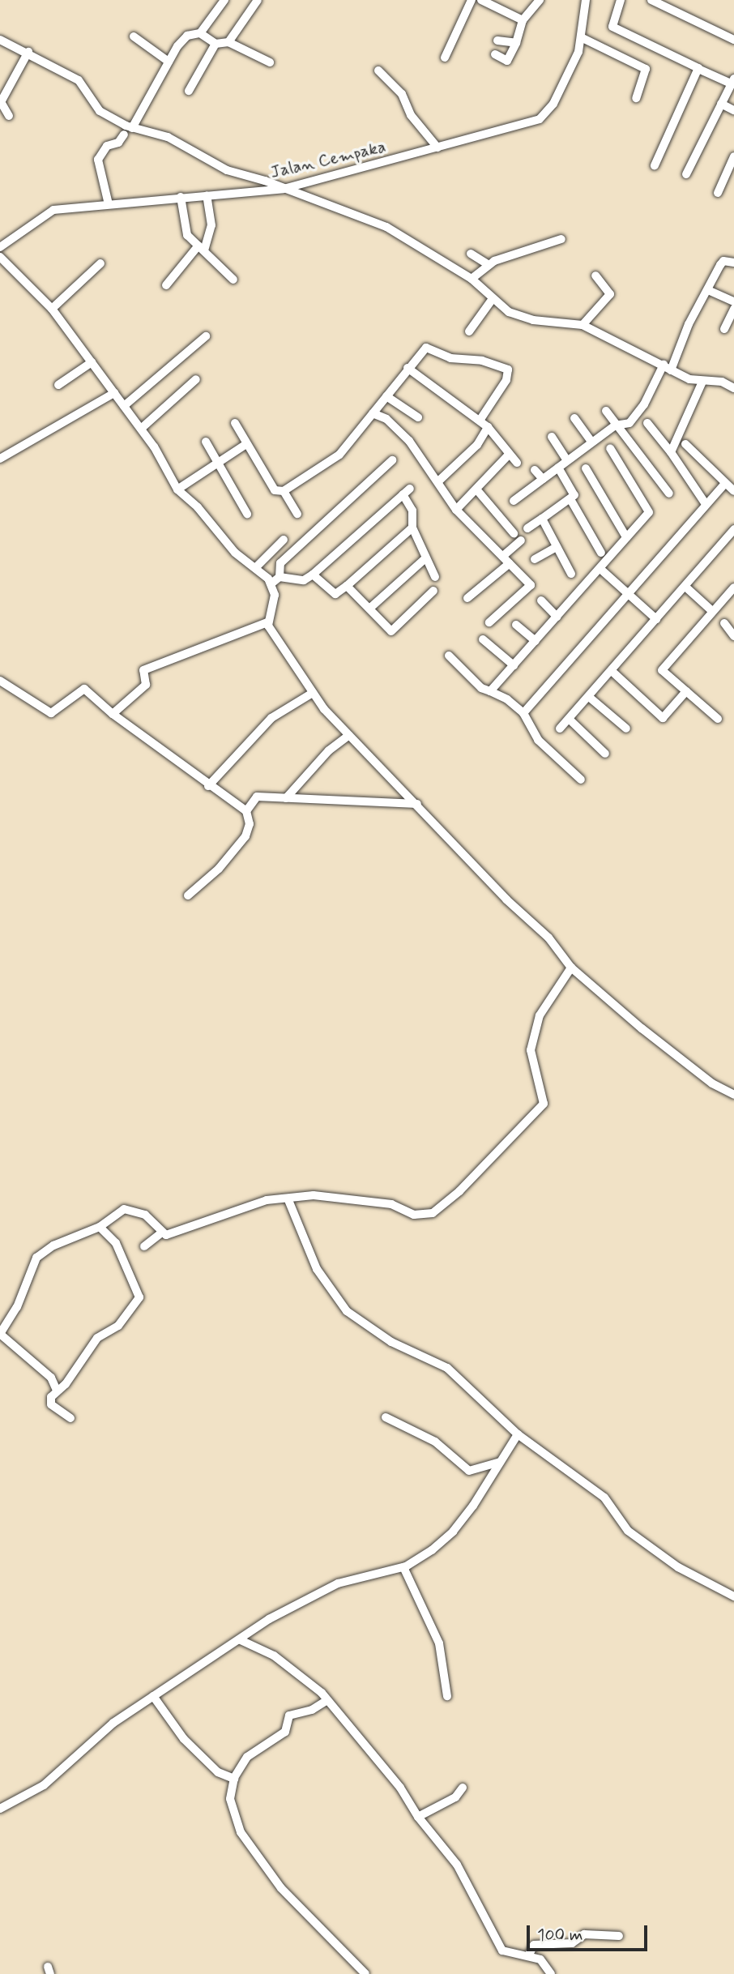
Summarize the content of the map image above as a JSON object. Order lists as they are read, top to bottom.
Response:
{
  "streets": {
    "street": ["Jalan Cempaka"]
  },
  "scale_bar": "100 m"
}
